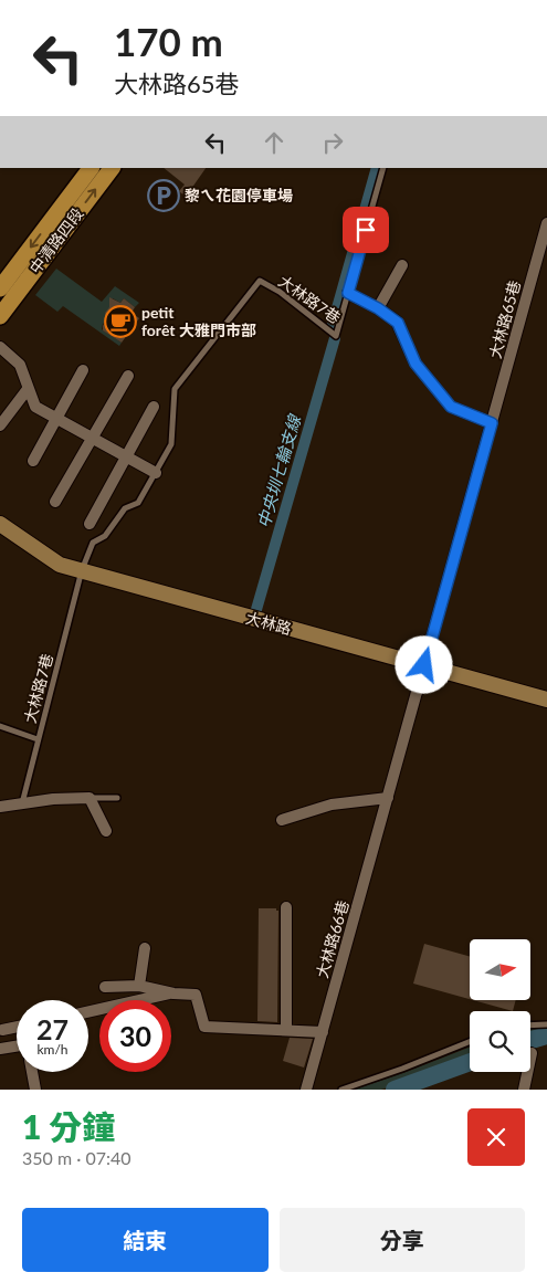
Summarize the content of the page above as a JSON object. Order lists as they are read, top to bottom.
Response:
{
  "streets": {
    "main road": ["中清路四段"],
    "street": ["大林路65巷", "大林路", "大林路66巷"],
    "lane": ["大林路7巷"]
  },
  "crossings": [
    ["大林路7巷", "大林路"],
    ["大林路65巷", "大林路"],
    ["大林路65巷", "大林路66巷"],
    ["大林路", "大林路66巷"]
  ],
  "water": ["中央圳七輪支線"],
  "places": {
    "parking": ["黎ㄟ花園停車場"],
    "cafe": ["petit forêt 大雅門市部"]
  },
  "north": "right",
  "page": {
    "turn": ["170 m", "大林路65巷"],
    "speed": "27 km/h",
    "limit": "30",
    "heading": ["1 分鐘", "350 m · 07:40"],
    "buttons": ["結束", "分享"]
  }
}
